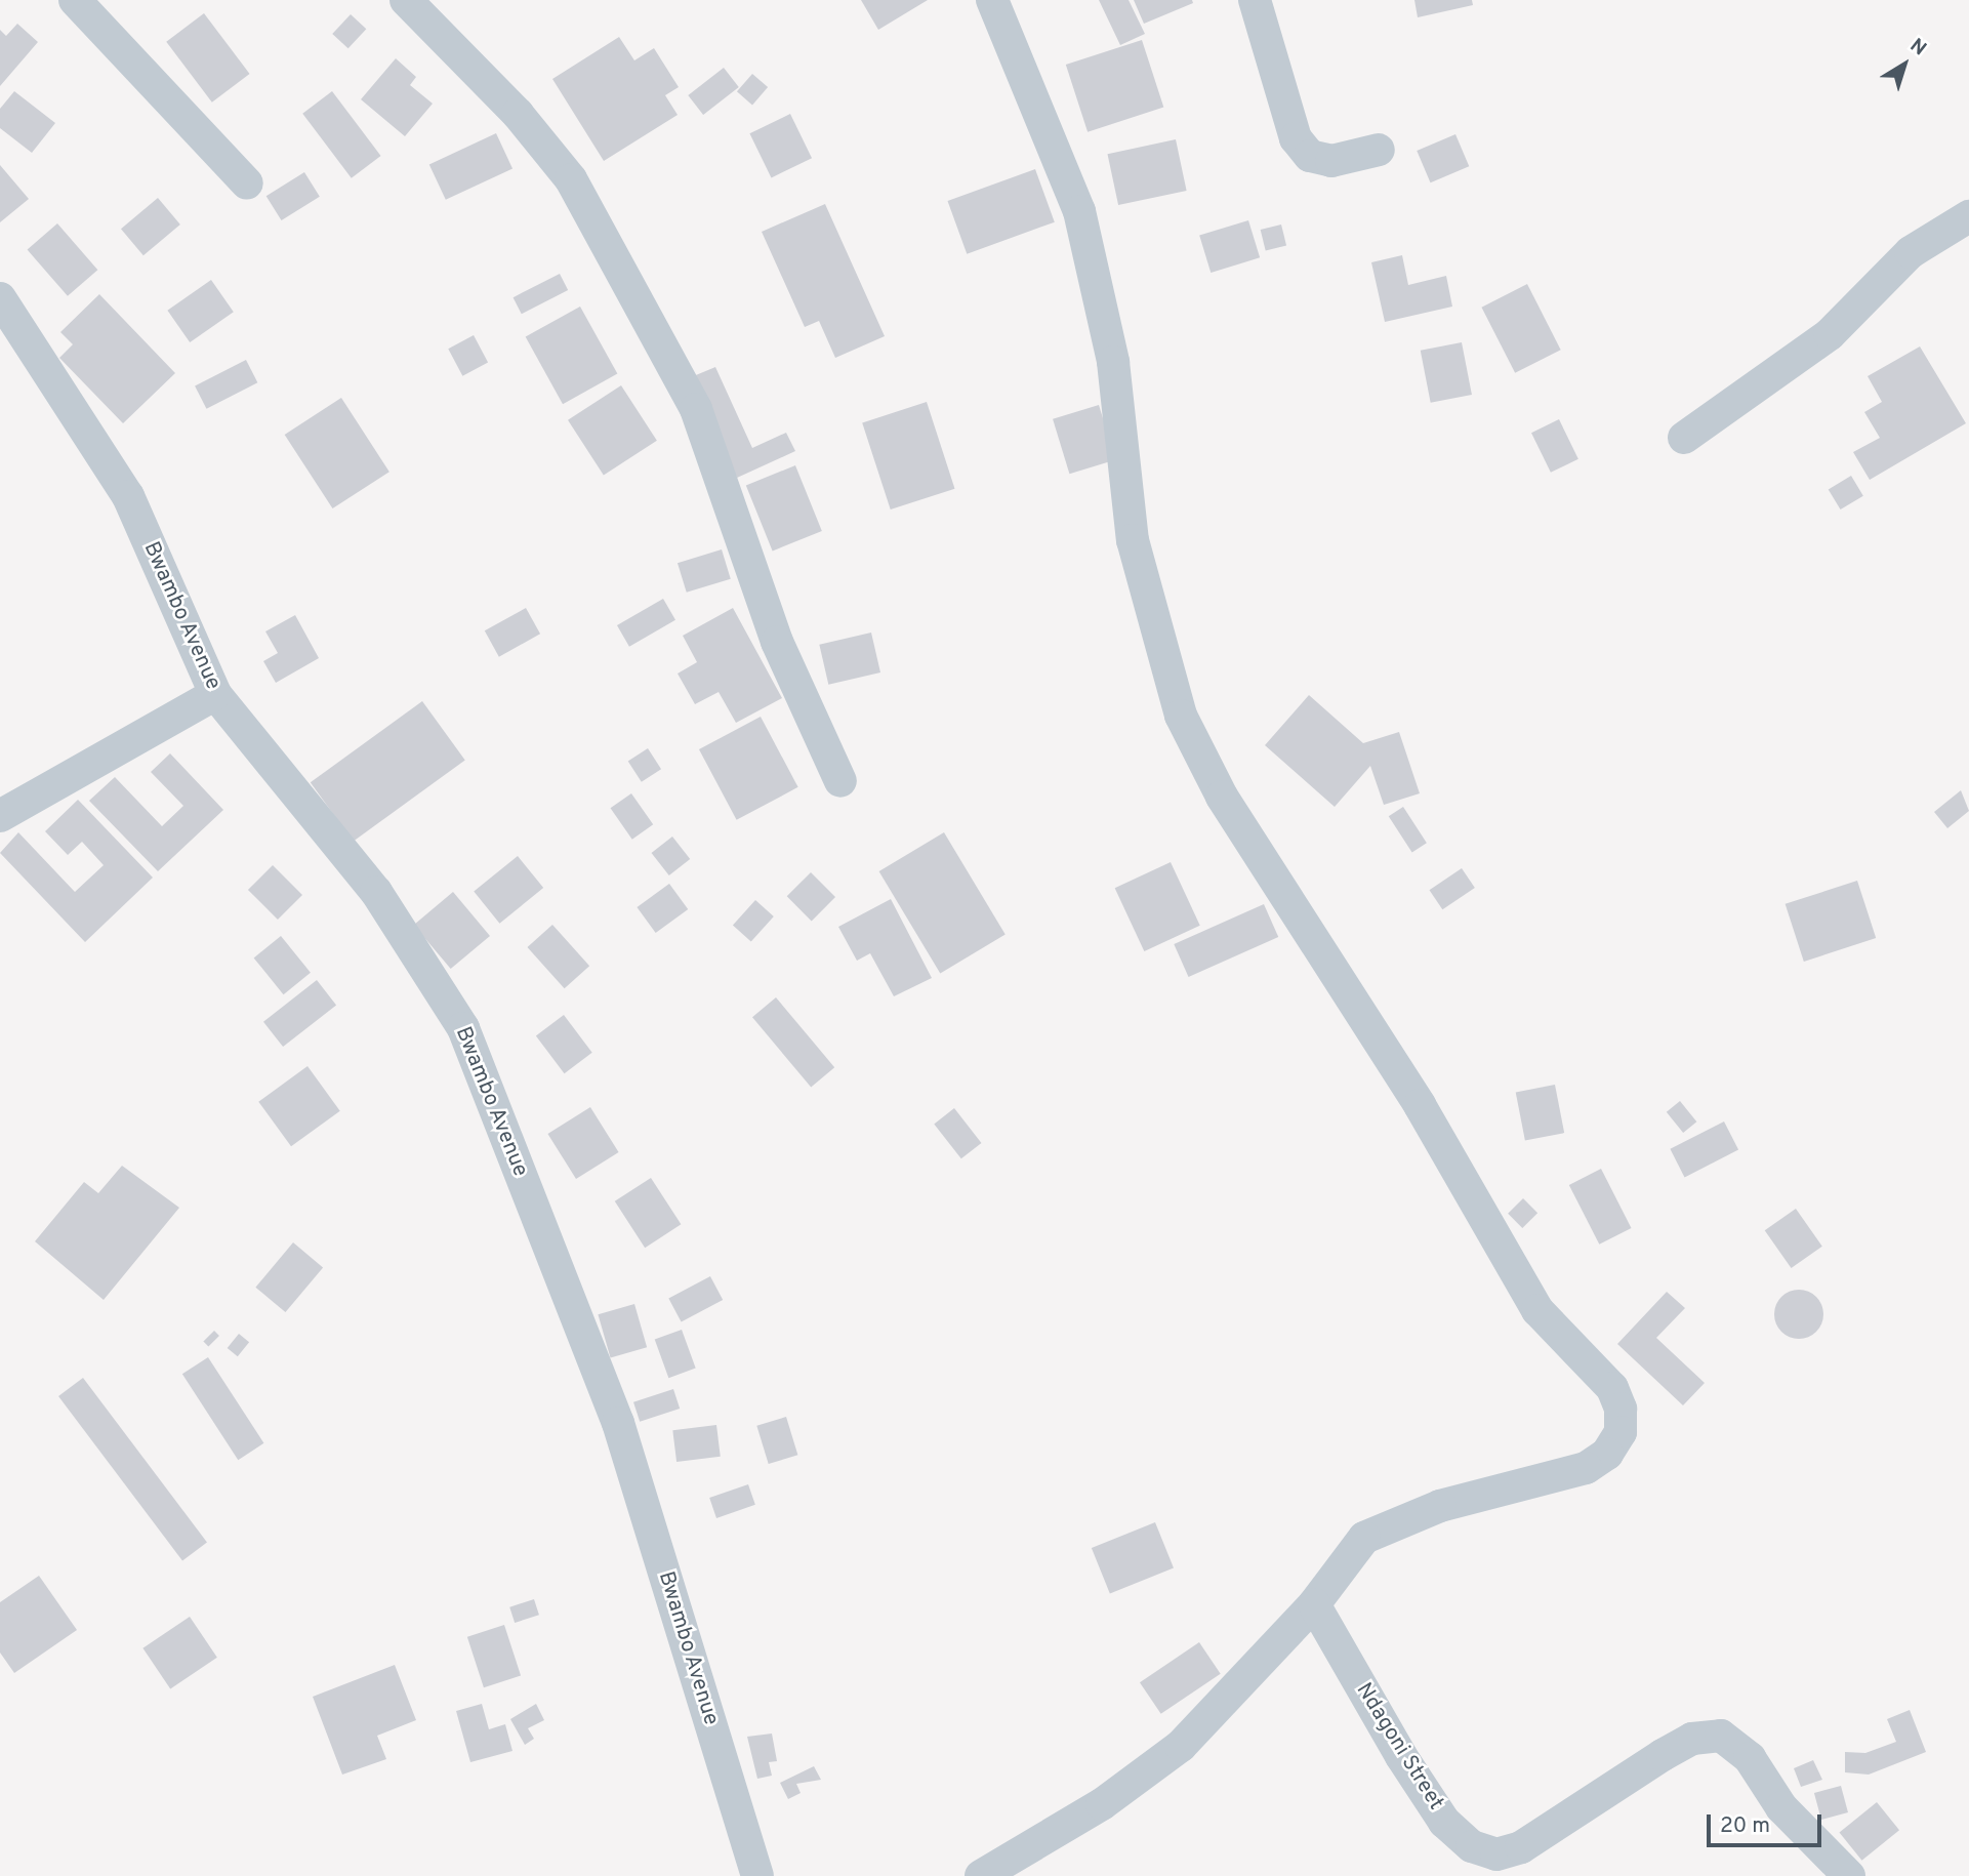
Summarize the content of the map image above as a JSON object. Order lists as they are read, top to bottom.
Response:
{
  "streets": {
    "street": ["Bwambo Avenue", "Ndagoni Street"]
  },
  "scale_bar": "20 m",
  "north": "top right"
}
